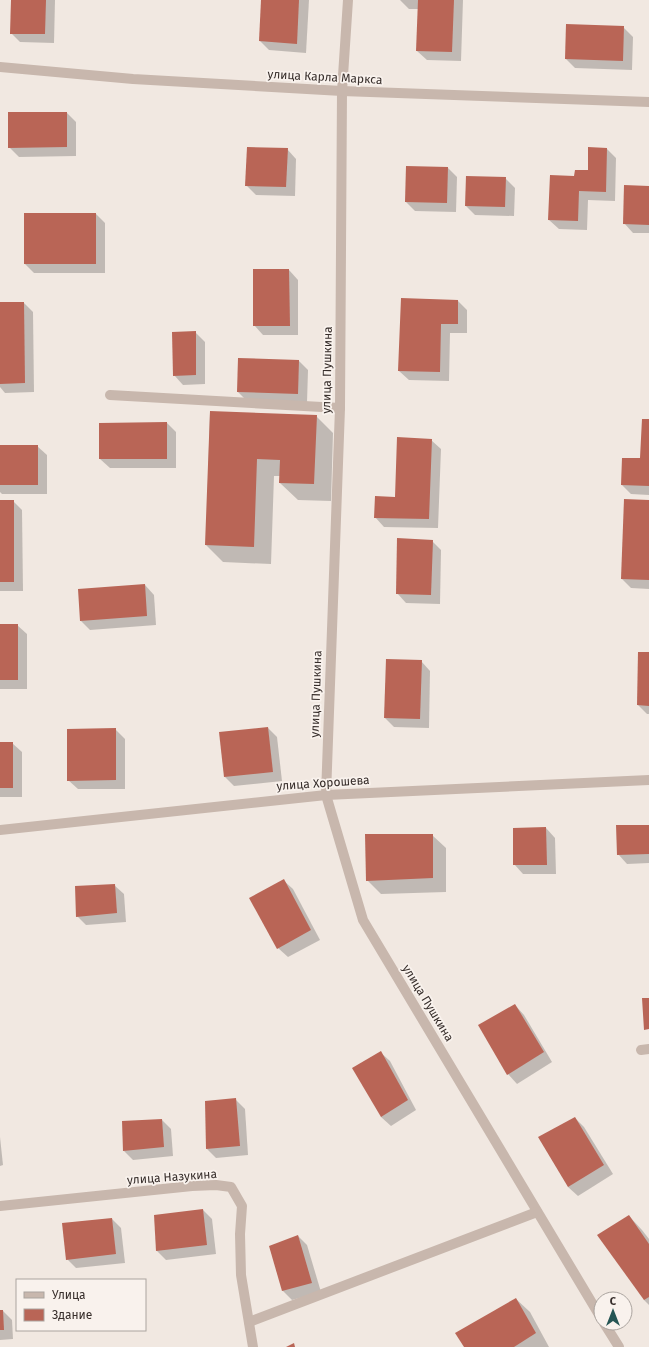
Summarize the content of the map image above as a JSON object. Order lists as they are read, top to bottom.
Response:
{
  "streets": {
    "street": [
      "улица Карла Маркса",
      "улица Пушкина",
      "улица Хорошева",
      "улица Назукина"
    ]
  },
  "crossings": [
    ["улица Карла Маркса", "улица Пушкина"],
    ["улица Пушкина", "улица Хорошева"]
  ],
  "legend": ["Улица", "Здание"],
  "north": "top"
}
